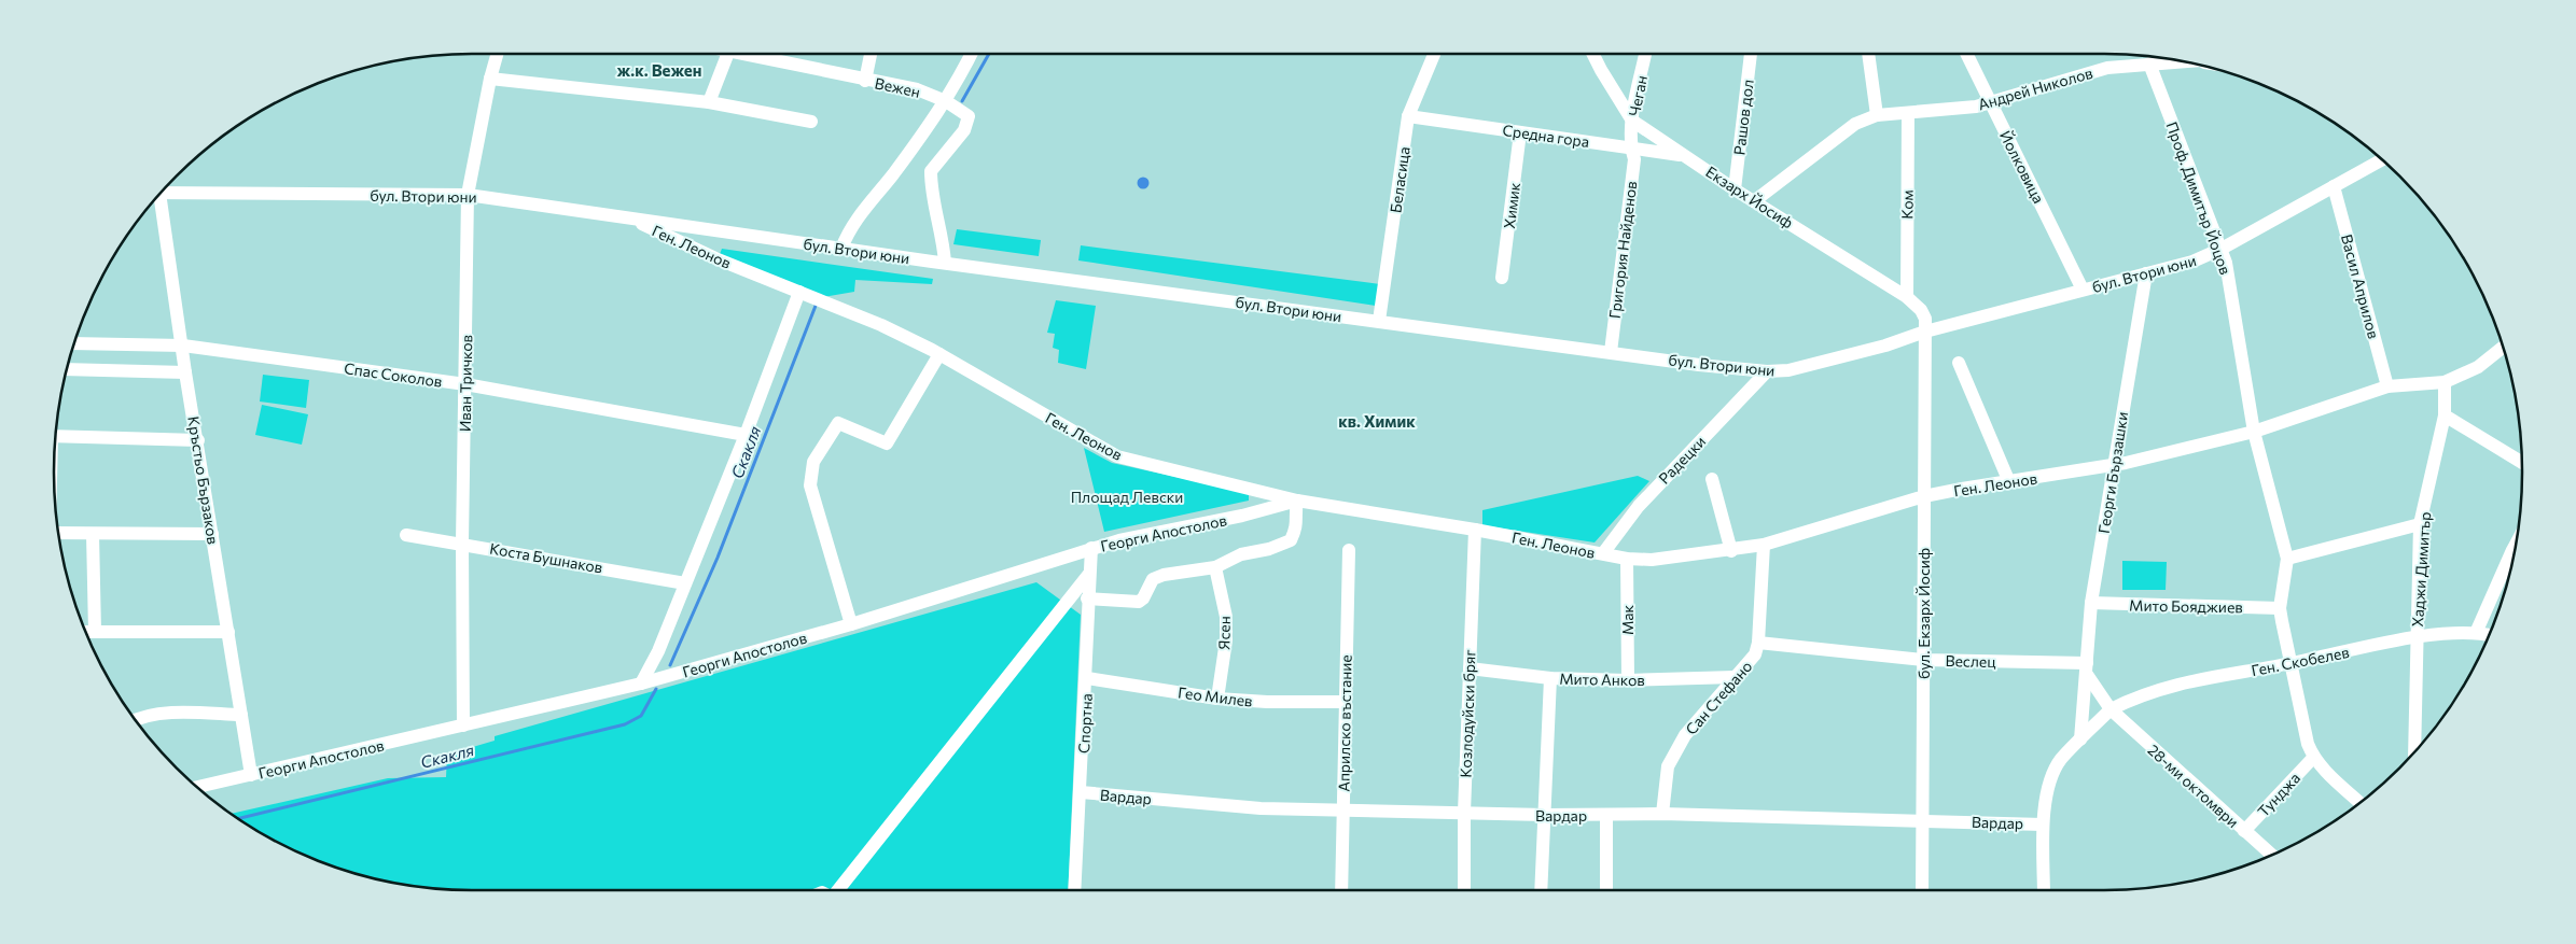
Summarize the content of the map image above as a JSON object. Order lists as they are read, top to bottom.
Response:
{
  "streets": {
    "street": [
      "Вежен",
      "Андрей Николов",
      "Чеган",
      "Рашов дол",
      "Средна гора",
      "Йолковица",
      "Беласица",
      "бул. Втори юни",
      "Екзарх Йосиф",
      "Проф. Димитър Йоцов",
      "Ком",
      "Химик",
      "Ген. Леонов",
      "Григория Найденов",
      "Васил Априлов",
      "Спас Соколов",
      "Иван Тричков",
      "Радецки",
      "Георги Бързашки",
      "Кръстьо Бързаков",
      "Георги Апостолов",
      "Коста Бушнаков",
      "Хаджи Димитър",
      "Мито Бояджиев",
      "бул. Екзарх Йосиф",
      "Мак",
      "Ясен",
      "Веслец",
      "Ген. Скобелев",
      "Мито Анков",
      "Гео Милев",
      "Сан Стефано",
      "Козлодуйски бряг",
      "Спортна",
      "Априлско въстание",
      "28-ми октомври",
      "Тунджа",
      "Вардар"
    ]
  },
  "crossings": [
    ["Вежен", "бул. Втори юни"],
    ["Андрей Николов", "Йолковица"],
    ["Андрей Николов", "Екзарх Йосиф"],
    ["Андрей Николов", "Проф. Димитър Йоцов"],
    ["Андрей Николов", "Ком"],
    ["Чеган", "Средна гора"],
    ["Чеган", "Екзарх Йосиф"],
    ["Чеган", "Григория Найденов"],
    ["Рашов дол", "Екзарх Йосиф"],
    ["Средна гора", "Беласица"],
    ["Средна гора", "Екзарх Йосиф"],
    ["Средна гора", "Химик"],
    ["Средна гора", "Григория Найденов"],
    ["Йолковица", "бул. Втори юни"],
    ["Беласица", "бул. Втори юни"],
    ["бул. Втори юни", "Екзарх Йосиф"],
    ["бул. Втори юни", "Проф. Димитър Йоцов"],
    ["бул. Втори юни", "Ген. Леонов"],
    ["бул. Втори юни", "Григория Найденов"],
    ["бул. Втори юни", "Васил Априлов"],
    ["бул. Втори юни", "Иван Тричков"],
    ["бул. Втори юни", "Радецки"],
    ["бул. Втори юни", "Георги Бързашки"],
    ["бул. Втори юни", "бул. Екзарх Йосиф"],
    ["Екзарх Йосиф", "Ком"],
    ["Екзарх Йосиф", "бул. Екзарх Йосиф"],
    ["Проф. Димитър Йоцов", "Ген. Леонов"],
    ["Ген. Леонов", "Васил Априлов"],
    ["Ген. Леонов", "Радецки"],
    ["Ген. Леонов", "Георги Бързашки"],
    ["Ген. Леонов", "Георги Апостолов"],
    ["Ген. Леонов", "Хаджи Димитър"],
    ["Ген. Леонов", "бул. Екзарх Йосиф"],
    ["Ген. Леонов", "Мак"],
    ["Ген. Леонов", "Сан Стефано"],
    ["Ген. Леонов", "Козлодуйски бряг"],
    ["Спас Соколов", "Иван Тричков"],
    ["Спас Соколов", "Кръстьо Бързаков"],
    ["Иван Тричков", "Георги Апостолов"],
    ["Иван Тричков", "Коста Бушнаков"],
    ["Георги Бързашки", "Мито Бояджиев"],
    ["Георги Бързашки", "Веслец"],
    ["Георги Бързашки", "Ген. Скобелев"],
    ["Георги Бързашки", "28-ми октомври"],
    ["Кръстьо Бързаков", "Георги Апостолов"],
    ["Георги Апостолов", "Спортна"],
    ["Хаджи Димитър", "Ген. Скобелев"],
    ["бул. Екзарх Йосиф", "Веслец"],
    ["бул. Екзарх Йосиф", "Вардар"],
    ["Мак", "Мито Анков"],
    ["Ясен", "Гео Милев"],
    ["Веслец", "Сан Стефано"],
    ["Веслец", "28-ми октомври"],
    ["Ген. Скобелев", "28-ми октомври"],
    ["Ген. Скобелев", "Вардар"],
    ["Мито Анков", "Сан Стефано"],
    ["Мито Анков", "Козлодуйски бряг"],
    ["Гео Милев", "Спортна"],
    ["Гео Милев", "Априлско въстание"],
    ["Сан Стефано", "Вардар"],
    ["Козлодуйски бряг", "Вардар"],
    ["Спортна", "Вардар"],
    ["Априлско въстание", "Вардар"],
    ["28-ми октомври", "Тунджа"]
  ],
  "districts": ["ж.к. Вежен", "кв. Химик"],
  "water": ["Скакля"],
  "parks": ["Площад Левски"]
}
